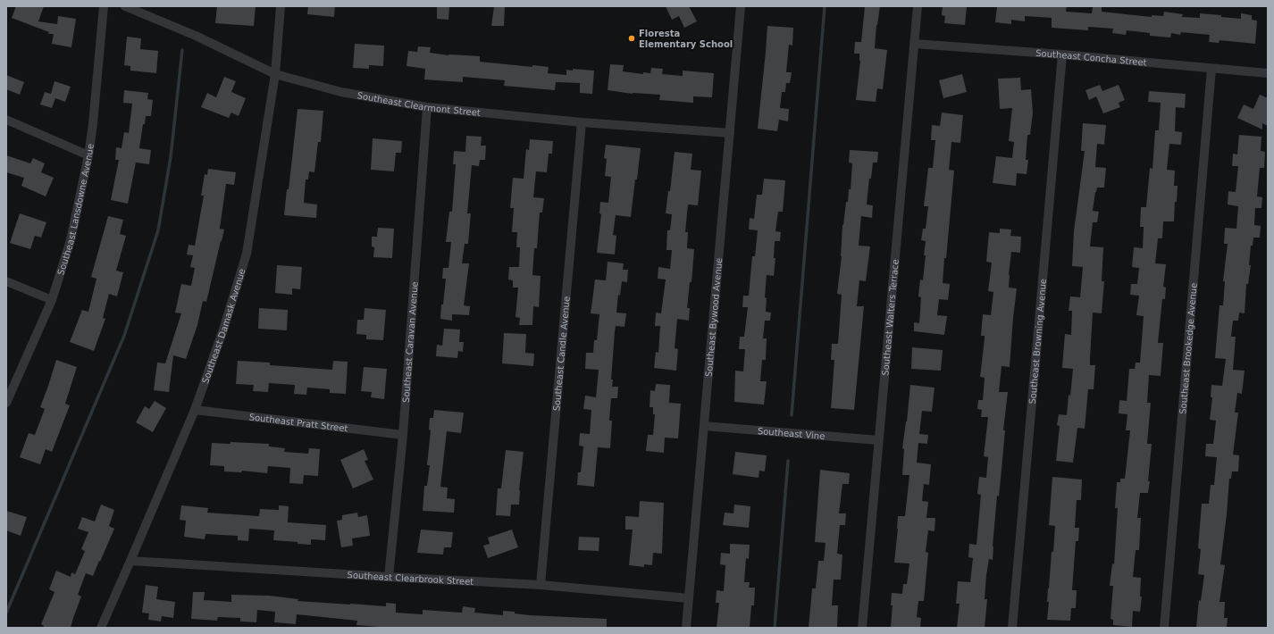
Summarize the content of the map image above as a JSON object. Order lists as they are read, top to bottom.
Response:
{
  "streets": {
    "street": [
      "Southeast Concha Street",
      "Southeast Clearmont Street",
      "Southeast Lansdowne Avenue",
      "Southeast Bywood Avenue",
      "Southeast Walters Terrace",
      "Southeast Damask Avenue",
      "Southeast Browning Avenue",
      "Southeast Caravan Avenue",
      "Southeast Brookedge Avenue",
      "Southeast Candle Avenue",
      "Southeast Pratt Street",
      "Southeast Vine",
      "Southeast Clearbrook Street"
    ]
  },
  "crossings": [
    ["Southeast Concha Street", "Southeast Walters Terrace"],
    ["Southeast Concha Street", "Southeast Browning Avenue"],
    ["Southeast Concha Street", "Southeast Brookedge Avenue"],
    ["Southeast Clearmont Street", "Southeast Bywood Avenue"],
    ["Southeast Clearmont Street", "Southeast Damask Avenue"],
    ["Southeast Clearmont Street", "Southeast Caravan Avenue"],
    ["Southeast Clearmont Street", "Southeast Candle Avenue"],
    ["Southeast Bywood Avenue", "Southeast Vine"],
    ["Southeast Bywood Avenue", "Southeast Clearbrook Street"],
    ["Southeast Walters Terrace", "Southeast Vine"],
    ["Southeast Damask Avenue", "Southeast Pratt Street"],
    ["Southeast Damask Avenue", "Southeast Clearbrook Street"],
    ["Southeast Caravan Avenue", "Southeast Pratt Street"],
    ["Southeast Caravan Avenue", "Southeast Clearbrook Street"],
    ["Southeast Candle Avenue", "Southeast Clearbrook Street"]
  ],
  "places": ["Floresta Elementary School"]
}
